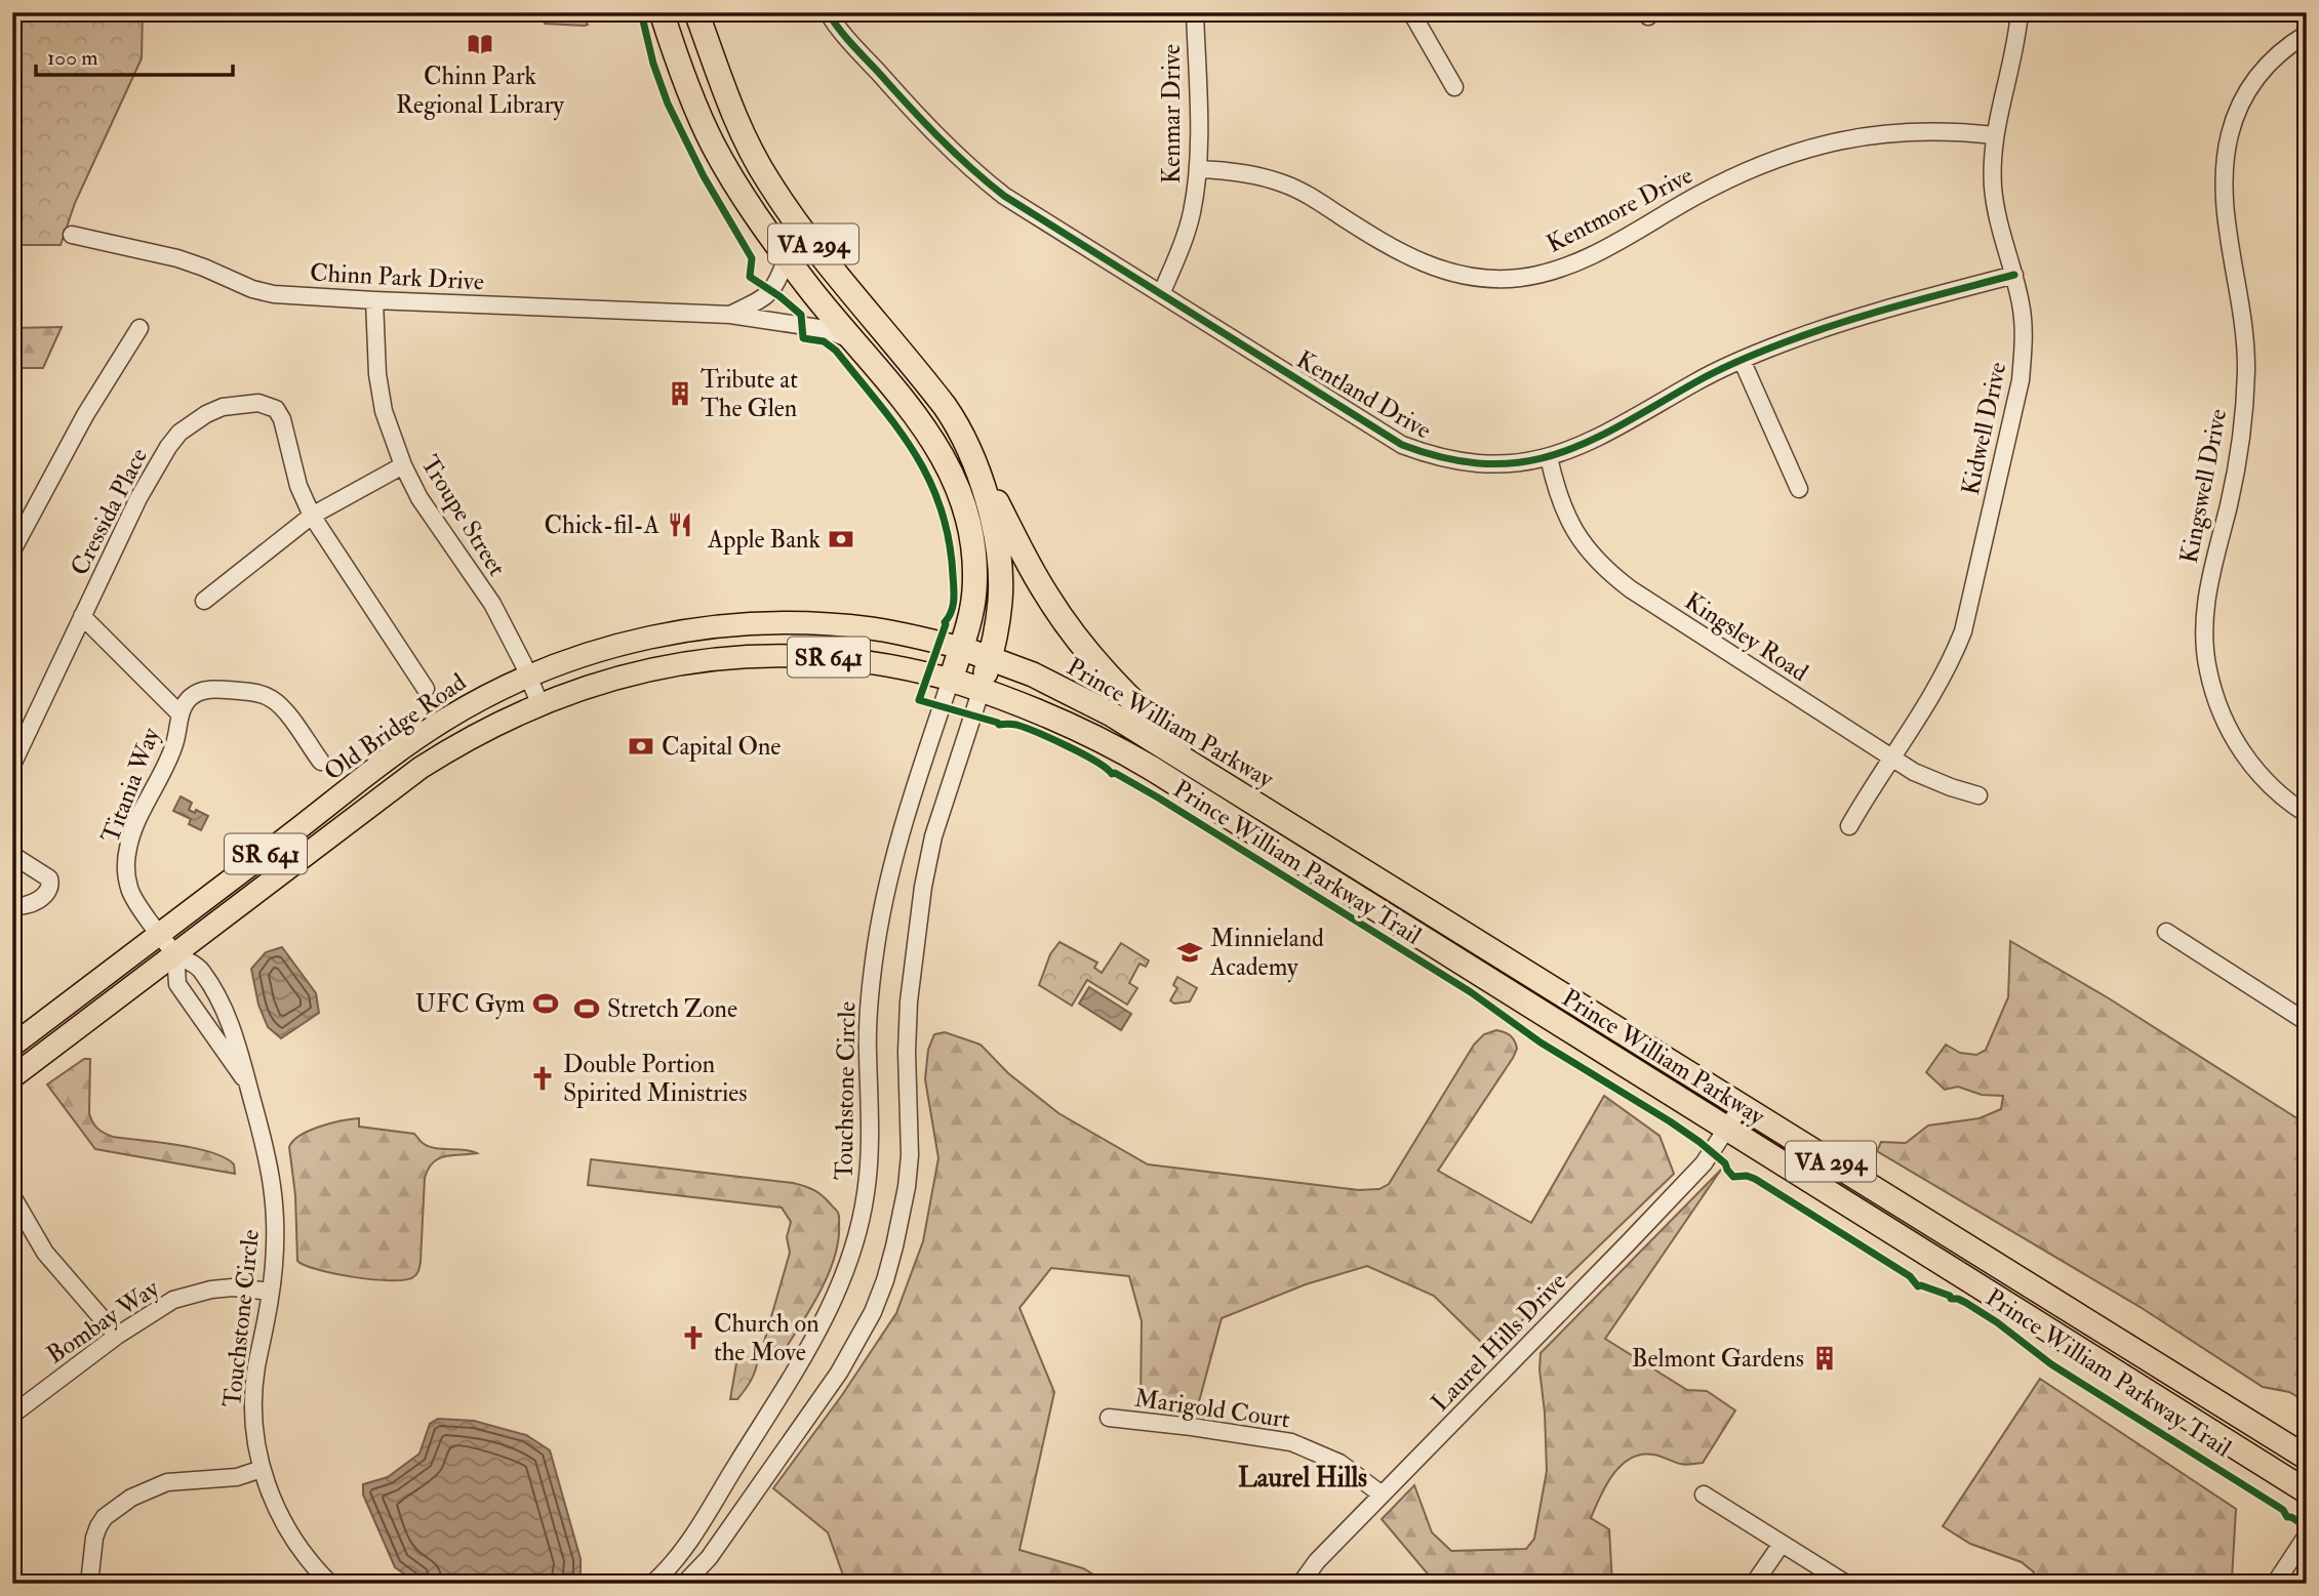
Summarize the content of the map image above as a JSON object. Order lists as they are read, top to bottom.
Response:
{
  "streets": {
    "highway": ["VA 294", "Prince William Parkway"],
    "main road": ["SR 641", "Old Bridge Road"],
    "street": [
      "Kenmar Drive",
      "Kentmore Drive",
      "Chinn Park Drive",
      "Kentland Drive",
      "Kidwell Drive",
      "Kingswell Drive",
      "Cressida Place",
      "Troupe Street",
      "Kingsley Road",
      "Titania Way",
      "Touchstone Circle",
      "Bombay Way",
      "Laurel Hills Drive",
      "Marigold Court"
    ],
    "cycle path": ["Prince William Parkway Trail"]
  },
  "crossings": [
    ["Kenmar Drive", "Kentmore Drive"],
    ["Kenmar Drive", "Kentland Drive"],
    ["Kentmore Drive", "Kidwell Drive"],
    ["VA 294", "Chinn Park Drive"],
    ["VA 294", "Prince William Parkway"],
    ["VA 294", "Old Bridge Road"],
    ["VA 294", "Touchstone Circle"],
    ["Chinn Park Drive", "Troupe Street"],
    ["Kentland Drive", "Kidwell Drive"],
    ["Kentland Drive", "Kingsley Road"],
    ["Kidwell Drive", "Kingsley Road"],
    ["Cressida Place", "Titania Way"],
    ["Troupe Street", "Old Bridge Road"],
    ["Prince William Parkway", "Old Bridge Road"],
    ["Prince William Parkway", "Touchstone Circle"],
    ["Prince William Parkway", "Laurel Hills Drive"],
    ["Old Bridge Road", "Titania Way"],
    ["Old Bridge Road", "Touchstone Circle"],
    ["Titania Way", "Touchstone Circle"],
    ["Touchstone Circle", "Bombay Way"],
    ["Laurel Hills Drive", "Marigold Court"]
  ],
  "districts": ["Laurel Hills"],
  "places": {
    "library": ["Chinn Park Regional Library"],
    "building": ["Tribute at The Glen", "Belmont Gardens"],
    "restaurant": ["Chick-fil-A"],
    "bank": ["Apple Bank", "Capital One"],
    "school or university": ["Minnieland Academy"],
    "sports": ["UFC Gym", "Stretch Zone"],
    "church": ["Double Portion Spirited Ministries", "Church on the Move"]
  },
  "scale_bar": "100 m"
}
